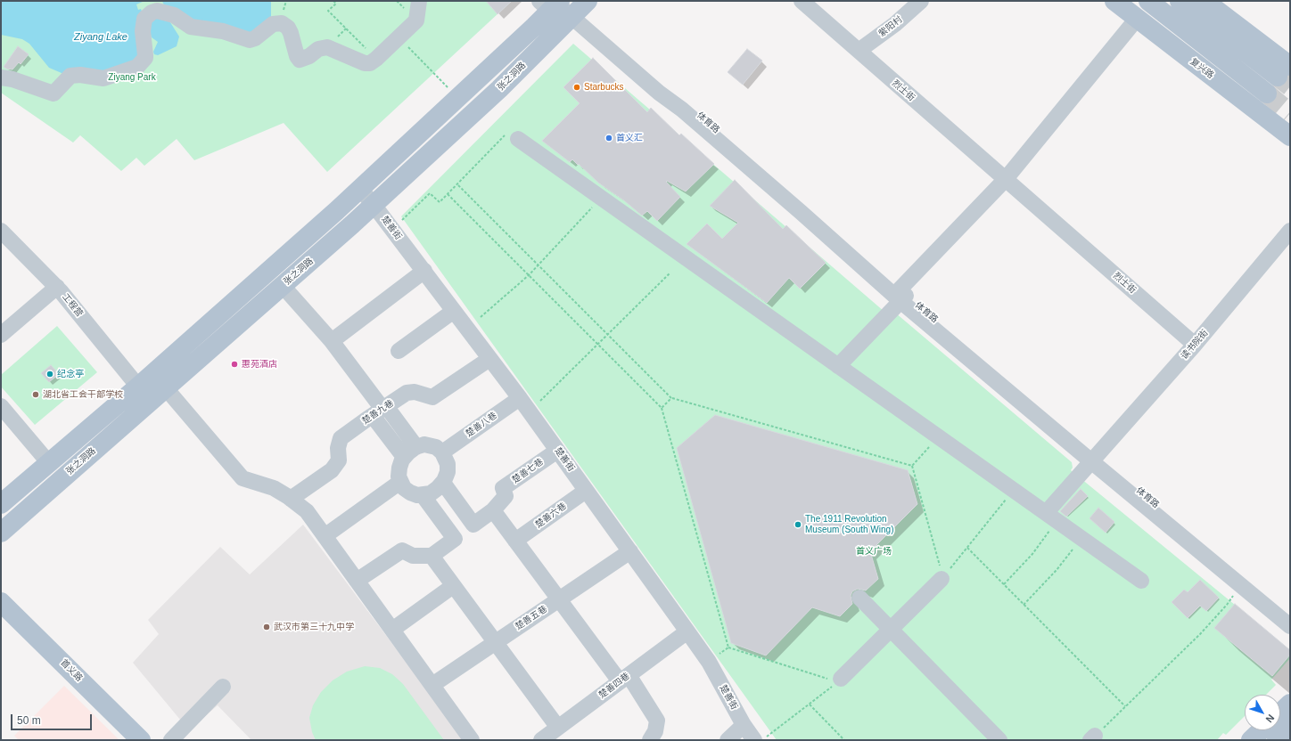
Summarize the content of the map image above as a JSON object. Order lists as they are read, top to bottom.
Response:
{
  "streets": {
    "main road": ["复兴路", "张之洞路", "首义路"],
    "street": [
      "紫阳村",
      "烈士街",
      "体育路",
      "楚善街",
      "工程营",
      "读书院街",
      "楚善九巷",
      "楚善八巷",
      "楚善七巷",
      "楚善六巷",
      "楚善五巷",
      "楚善四巷"
    ]
  },
  "crossings": [
    ["紫阳村", "烈士街"],
    ["张之洞路", "体育路"],
    ["张之洞路", "楚善街"],
    ["烈士街", "读书院街"],
    ["体育路", "读书院街"],
    ["楚善街", "楚善九巷"],
    ["楚善街", "楚善八巷"],
    ["楚善街", "楚善七巷"],
    ["楚善街", "楚善六巷"],
    ["楚善街", "楚善五巷"],
    ["楚善街", "楚善四巷"]
  ],
  "water": ["Ziyang Lake"],
  "parks": ["Ziyang Park", "首义广场"],
  "places": [
    "Starbucks",
    "首义汇",
    "惠苑酒店",
    "纪念亭",
    "湖北省工会干部学校",
    "The 1911 Revolution Museum (South Wing)",
    "武汉市第三十九中学"
  ],
  "scale_bar": "50 m",
  "north": "bottom right"
}
